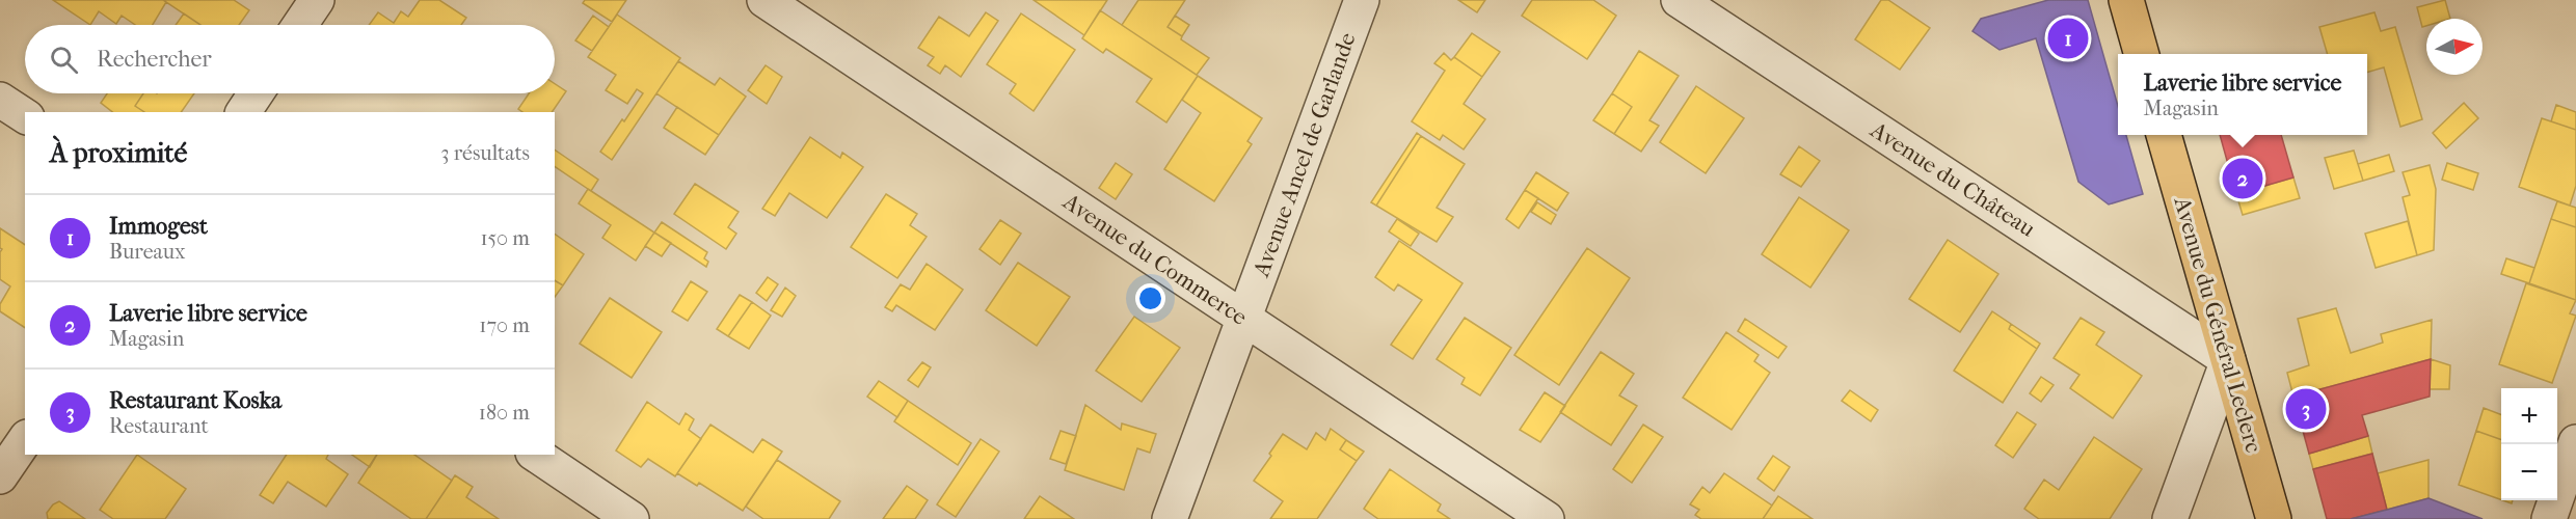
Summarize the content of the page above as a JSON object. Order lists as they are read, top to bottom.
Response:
{
  "streets": {
    "main road": ["Avenue du Général Leclerc"],
    "street": ["Avenue Ancel de Garlande", "Avenue du Château", "Avenue du Commerce"]
  },
  "crossings": [
    ["Avenue Ancel de Garlande", "Avenue du Commerce"],
    ["Avenue du Château", "Avenue du Général Leclerc"]
  ],
  "north": "right",
  "page": {
    "pins": ["1", "2", "3"],
    "search": "Rechercher",
    "popup": ["Laverie libre service", "Magasin"],
    "heading": ["À proximité", "3 résultats"],
    "list": [
      {
        "mark": "1",
        "name": "Immogest",
        "note": "Bureaux",
        "value": "150 m"
      },
      {
        "mark": "2",
        "name": "Laverie libre service",
        "note": "Magasin",
        "value": "170 m"
      },
      {
        "mark": "3",
        "name": "Restaurant Koska",
        "note": "Restaurant",
        "value": "180 m"
      }
    ],
    "map_buttons": ["+", "−"]
  }
}
